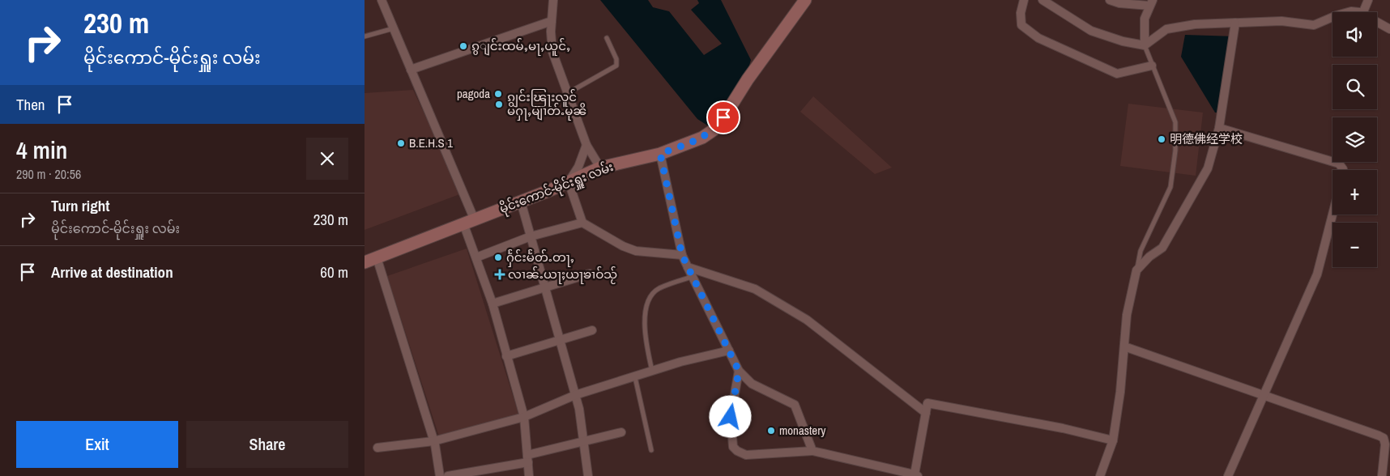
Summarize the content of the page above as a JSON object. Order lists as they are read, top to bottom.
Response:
{
  "streets": {
    "main road": ["မိုင်းကောင်-မိုင်းရှူး လမ်း"]
  },
  "places": {
    "other": [
      "ၵွျင်းထမ်ႇမႃႇယူင်ႇ",
      "pagoda",
      "ၵျွင်းၽြႃးလူင် မႁႃႇမျၢတ်ႉမုၼိ",
      "明德佛经学校",
      "B.E.H.S 1",
      "ႁႅင်းမႅတ်ႉတႃႇ",
      "monastery"
    ],
    "health": ["လၢၼ်ႉယႃႈယႃၶၢဝ်သႂ်"]
  },
  "page": {
    "turn": ["230 m", "မိုင်းကောင်-မိုင်းရှူး လမ်း"],
    "map_buttons": ["+", "−"],
    "then": "Then",
    "heading": ["4 min", "290 m · 20:56"],
    "list": [
      {
        "name": "Turn right",
        "note": "မိုင်းကောင်-မိုင်းရှူး လမ်း",
        "value": "230 m"
      },
      {
        "name": "Arrive at destination",
        "value": "60 m"
      }
    ],
    "buttons": ["Exit", "Share"]
  }
}
